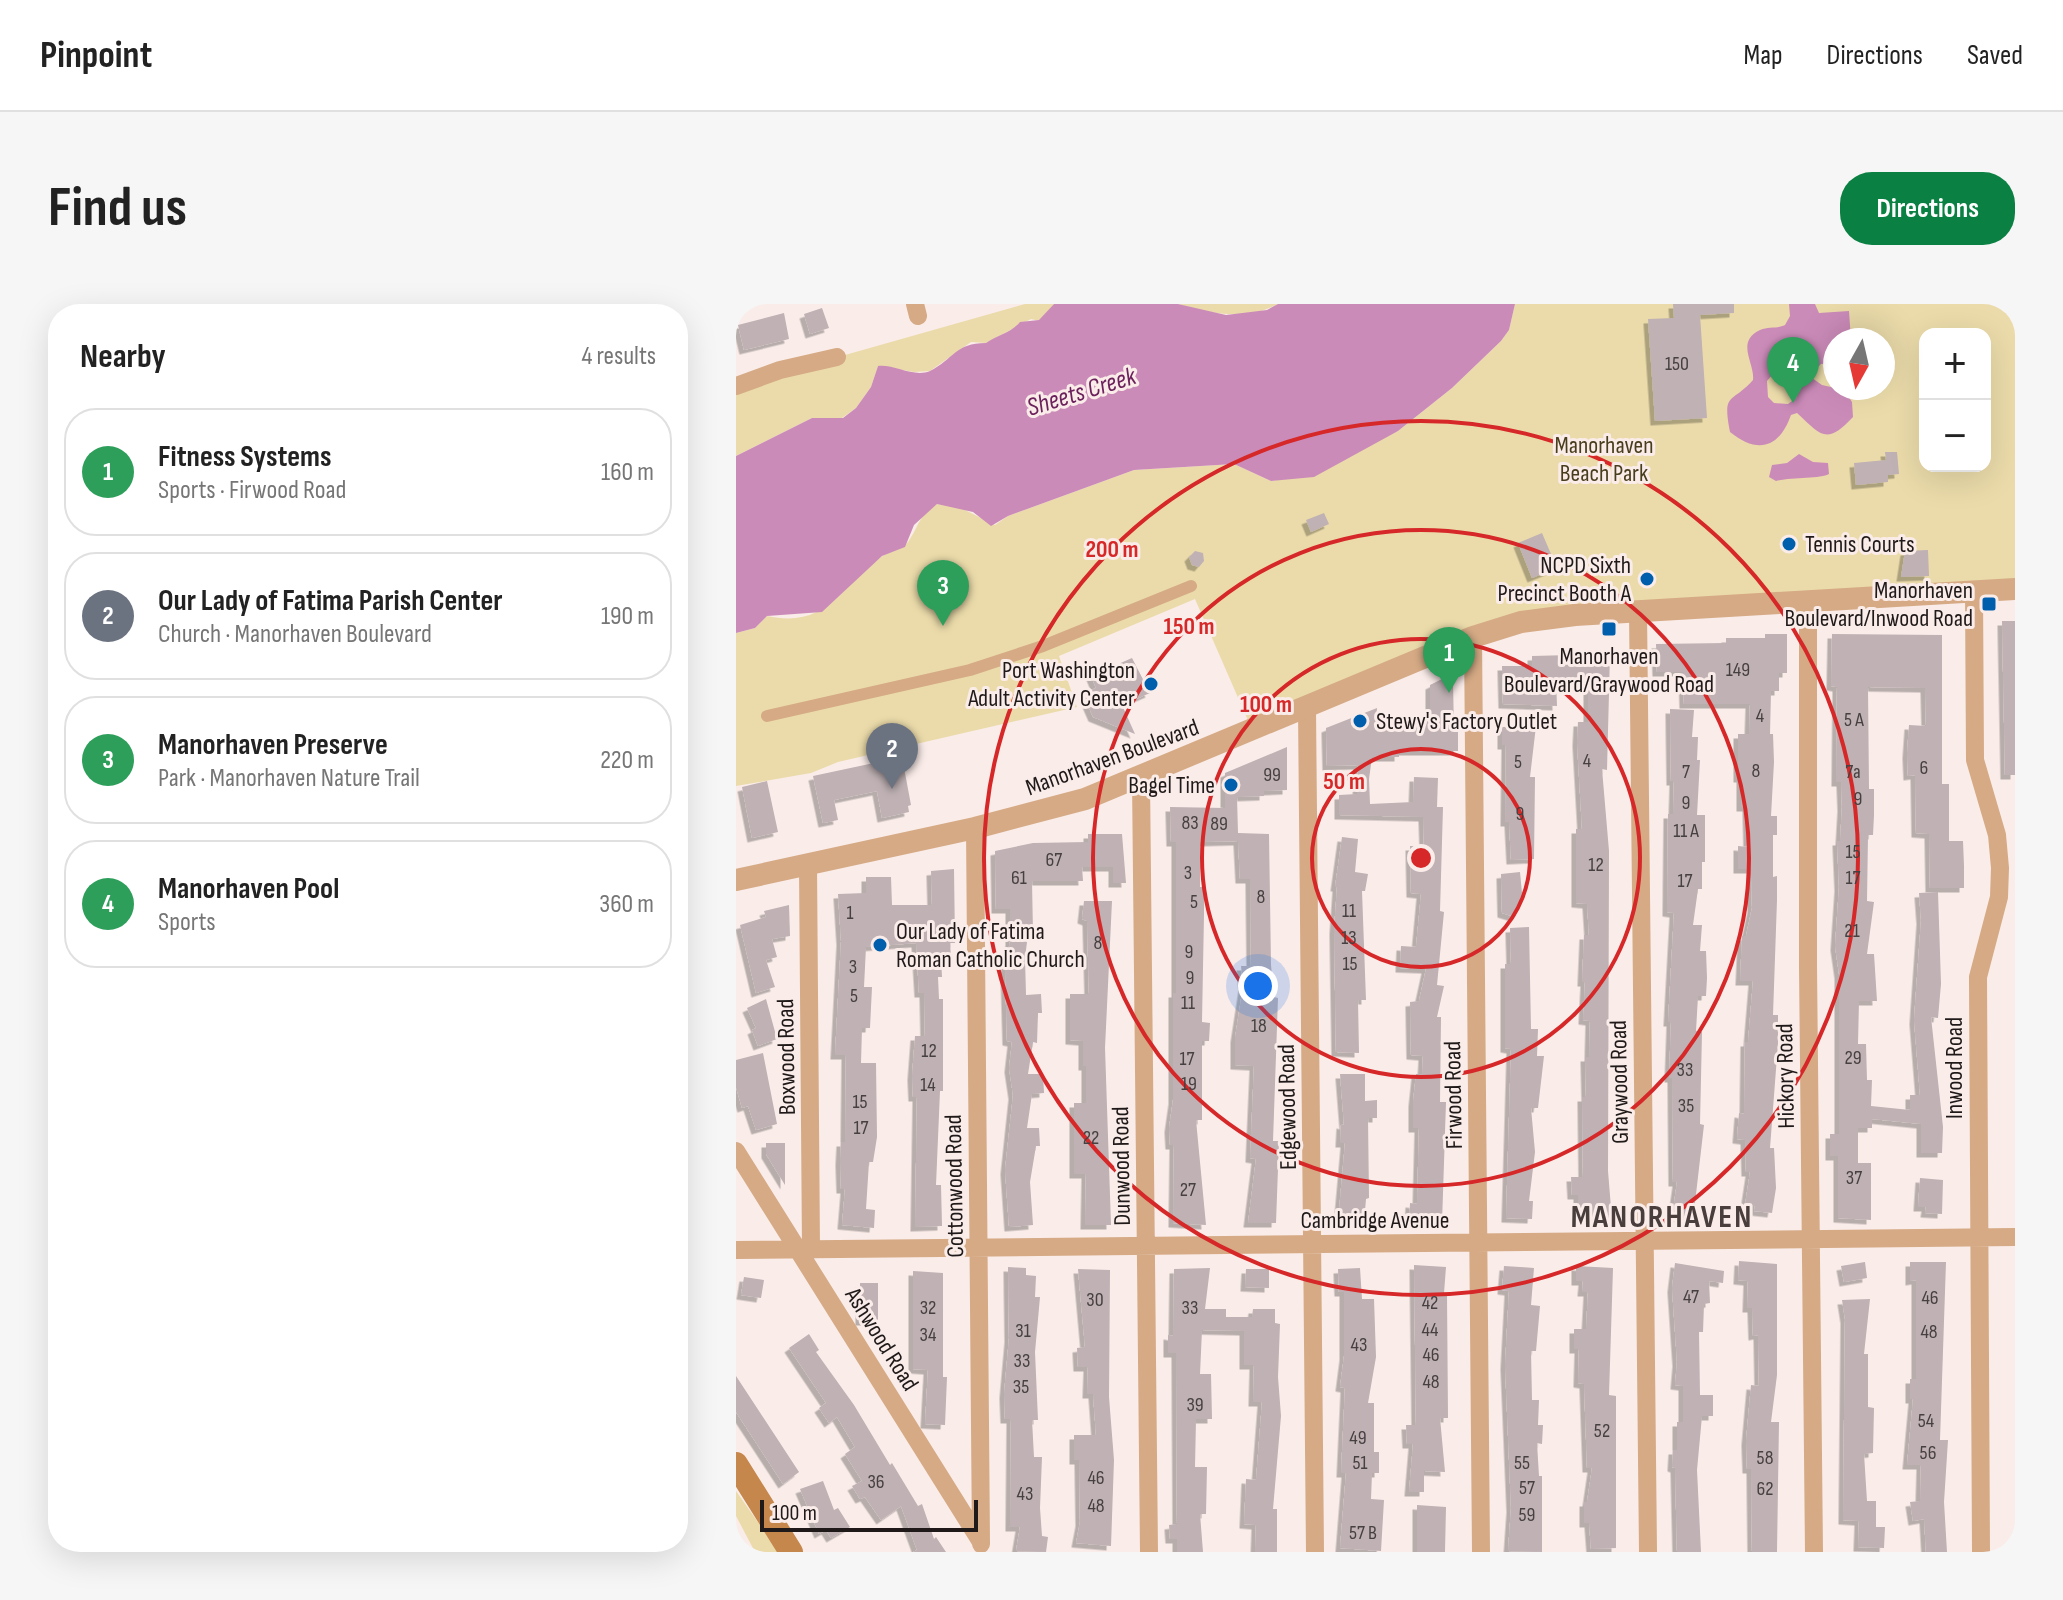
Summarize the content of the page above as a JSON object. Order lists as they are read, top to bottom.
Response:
{
  "streets": {
    "street": [
      "Manorhaven Boulevard",
      "Boxwood Road",
      "Inwood Road",
      "Hickory Road",
      "Graywood Road",
      "Firwood Road",
      "Edgewood Road",
      "Dunwood Road",
      "Cottonwood Road",
      "Cambridge Avenue",
      "Ashwood Road"
    ]
  },
  "crossings": [
    ["Manorhaven Boulevard", "Boxwood Road"],
    ["Manorhaven Boulevard", "Inwood Road"],
    ["Manorhaven Boulevard", "Hickory Road"],
    ["Manorhaven Boulevard", "Graywood Road"],
    ["Manorhaven Boulevard", "Firwood Road"],
    ["Manorhaven Boulevard", "Edgewood Road"],
    ["Manorhaven Boulevard", "Dunwood Road"],
    ["Manorhaven Boulevard", "Cottonwood Road"],
    ["Boxwood Road", "Cambridge Avenue"],
    ["Boxwood Road", "Ashwood Road"],
    ["Inwood Road", "Cambridge Avenue"],
    ["Hickory Road", "Cambridge Avenue"],
    ["Graywood Road", "Cambridge Avenue"],
    ["Firwood Road", "Cambridge Avenue"],
    ["Edgewood Road", "Cambridge Avenue"],
    ["Dunwood Road", "Cambridge Avenue"],
    ["Cottonwood Road", "Cambridge Avenue"],
    ["Cottonwood Road", "Ashwood Road"],
    ["Cambridge Avenue", "Ashwood Road"]
  ],
  "districts": ["MANORHAVEN"],
  "water": ["Sheets Creek"],
  "parks": ["Manorhaven Beach Park"],
  "places": {
    "other": [
      "Tennis Courts",
      "NCPD Sixth Precinct Booth A",
      "Port Washington Adult Activity Center",
      "Stewy's Factory Outlet",
      "Bagel Time",
      "Our Lady of Fatima Roman Catholic Church"
    ],
    "transit": ["Manorhaven Boulevard/Inwood Road", "Manorhaven Boulevard/Graywood Road"]
  },
  "house_numbers": [
    "150",
    "149",
    "4",
    "5 A",
    "4",
    "5",
    "6",
    "8",
    "7",
    "7a",
    "99",
    "9",
    "9",
    "9",
    "83",
    "89",
    "11 A",
    "15",
    "67",
    "12",
    "3",
    "61",
    "17",
    "17",
    "8",
    "5",
    "11",
    "1",
    "21",
    "13",
    "8",
    "9",
    "15",
    "3",
    "9",
    "5",
    "11",
    "18",
    "12",
    "29",
    "17",
    "33",
    "19",
    "14",
    "15",
    "35",
    "17",
    "22",
    "37",
    "27",
    "47",
    "46",
    "30",
    "42",
    "32",
    "33",
    "44",
    "31",
    "48",
    "34",
    "43",
    "46",
    "33",
    "48",
    "35",
    "39",
    "54",
    "52",
    "49",
    "56",
    "58",
    "51",
    "55",
    "46",
    "36",
    "57",
    "62",
    "43",
    "48",
    "59",
    "57 B"
  ],
  "scale_bar": "100 m",
  "north": "bottom",
  "page": {
    "header": "Pinpoint",
    "nav": ["Map", "Directions", "Saved"],
    "buttons": "Directions",
    "title": "Find us",
    "heading": ["Nearby", "4 results"],
    "map_buttons": ["+", "−"],
    "pins": [
      "4",
      "3",
      "1",
      "2"
    ],
    "list": [
      {
        "mark": "1",
        "name": "Fitness Systems",
        "note": "Sports · Firwood Road",
        "value": "160 m"
      },
      {
        "mark": "2",
        "name": "Our Lady of Fatima Parish Center",
        "note": "Church · Manorhaven Boulevard",
        "value": "190 m"
      },
      {
        "mark": "3",
        "name": "Manorhaven Preserve",
        "note": "Park · Manorhaven Nature Trail",
        "value": "220 m"
      },
      {
        "mark": "4",
        "name": "Manorhaven Pool",
        "note": "Sports",
        "value": "360 m"
      }
    ],
    "scale": "100 m"
  },
  "rings": [
    "200 m",
    "150 m",
    "100 m",
    "50 m"
  ]
}
